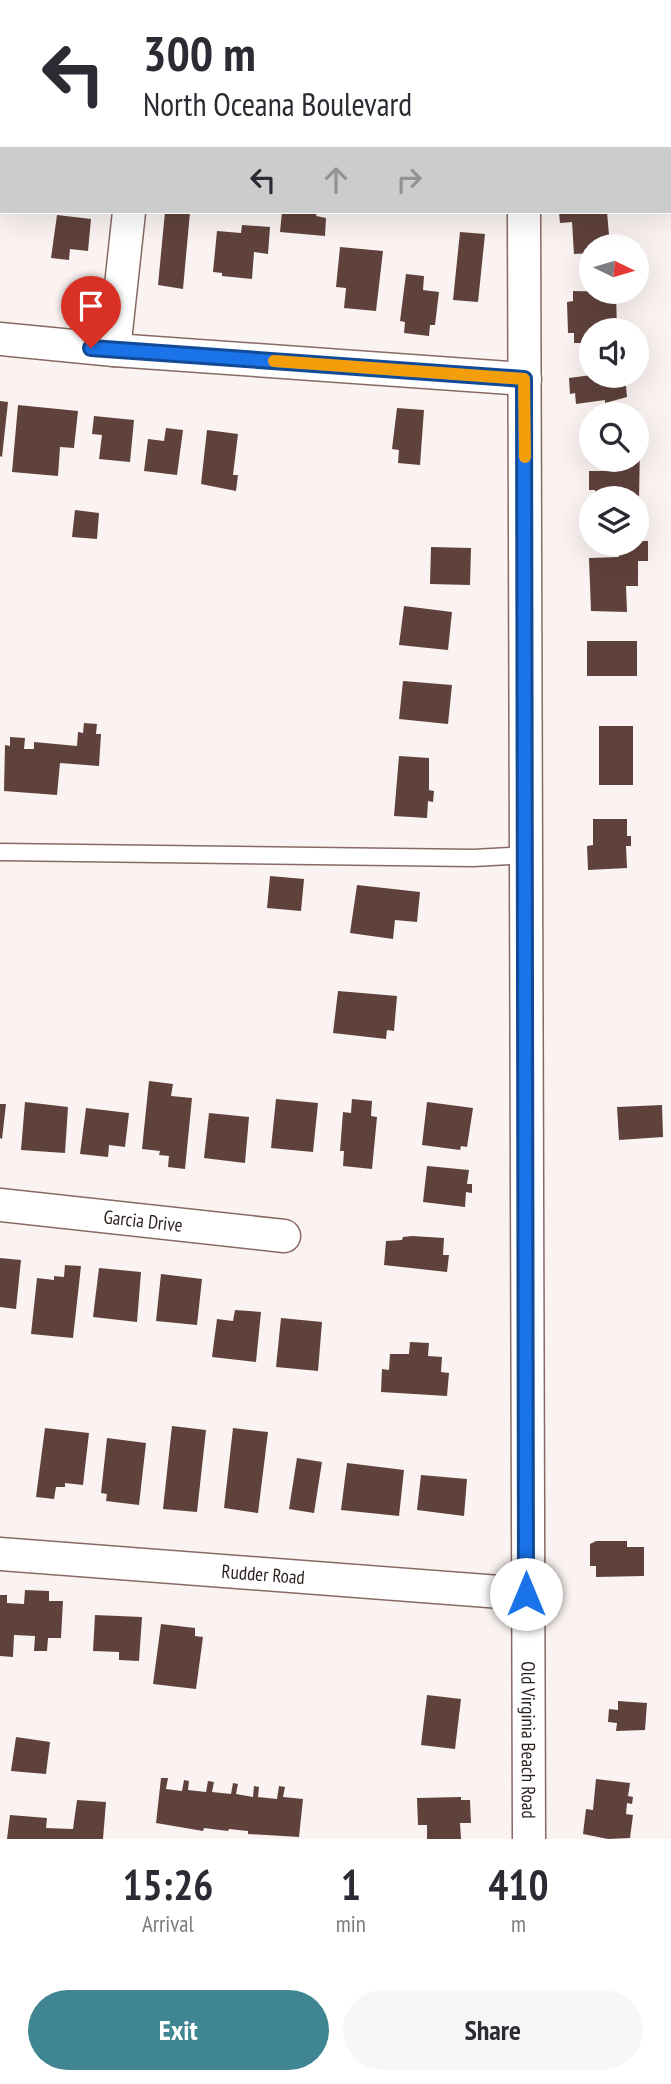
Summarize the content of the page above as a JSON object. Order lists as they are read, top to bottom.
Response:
{
  "streets": {
    "street": ["Garcia Drive", "Rudder Road", "Old Virginia Beach Road"]
  },
  "crossings": [
    ["Rudder Road", "Old Virginia Beach Road"]
  ],
  "north": "right",
  "page": {
    "turn": ["300 m", "North Oceana Boulevard"],
    "eta": [
      "15:26",
      "Arrival",
      "1",
      "min",
      "410",
      "m"
    ],
    "buttons": ["Exit", "Share"]
  }
}
